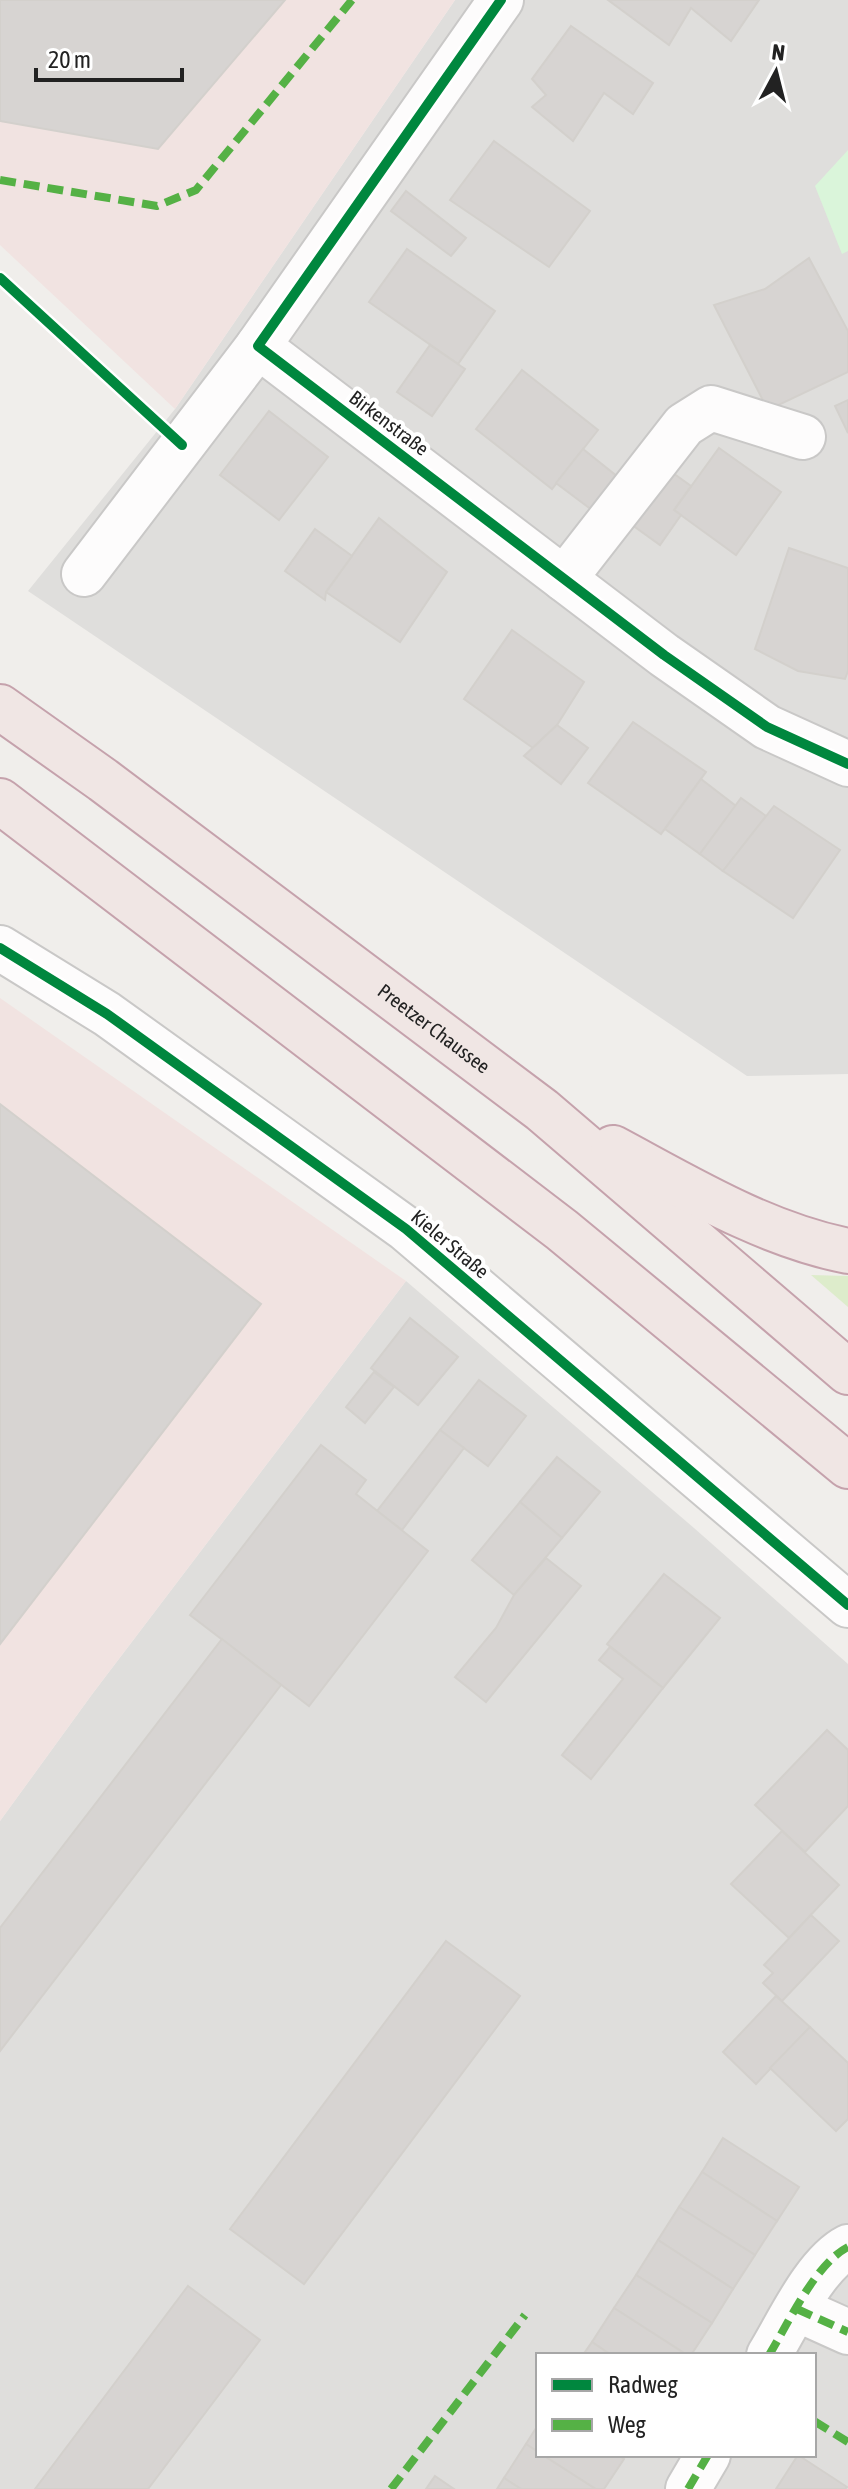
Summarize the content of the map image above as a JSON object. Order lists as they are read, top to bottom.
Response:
{
  "streets": {
    "highway": ["Preetzer Chaussee"],
    "street": ["Birkenstraße", "Kieler Straße"]
  },
  "legend": ["Radweg", "Weg"],
  "scale_bar": "20 m",
  "north": "top"
}
